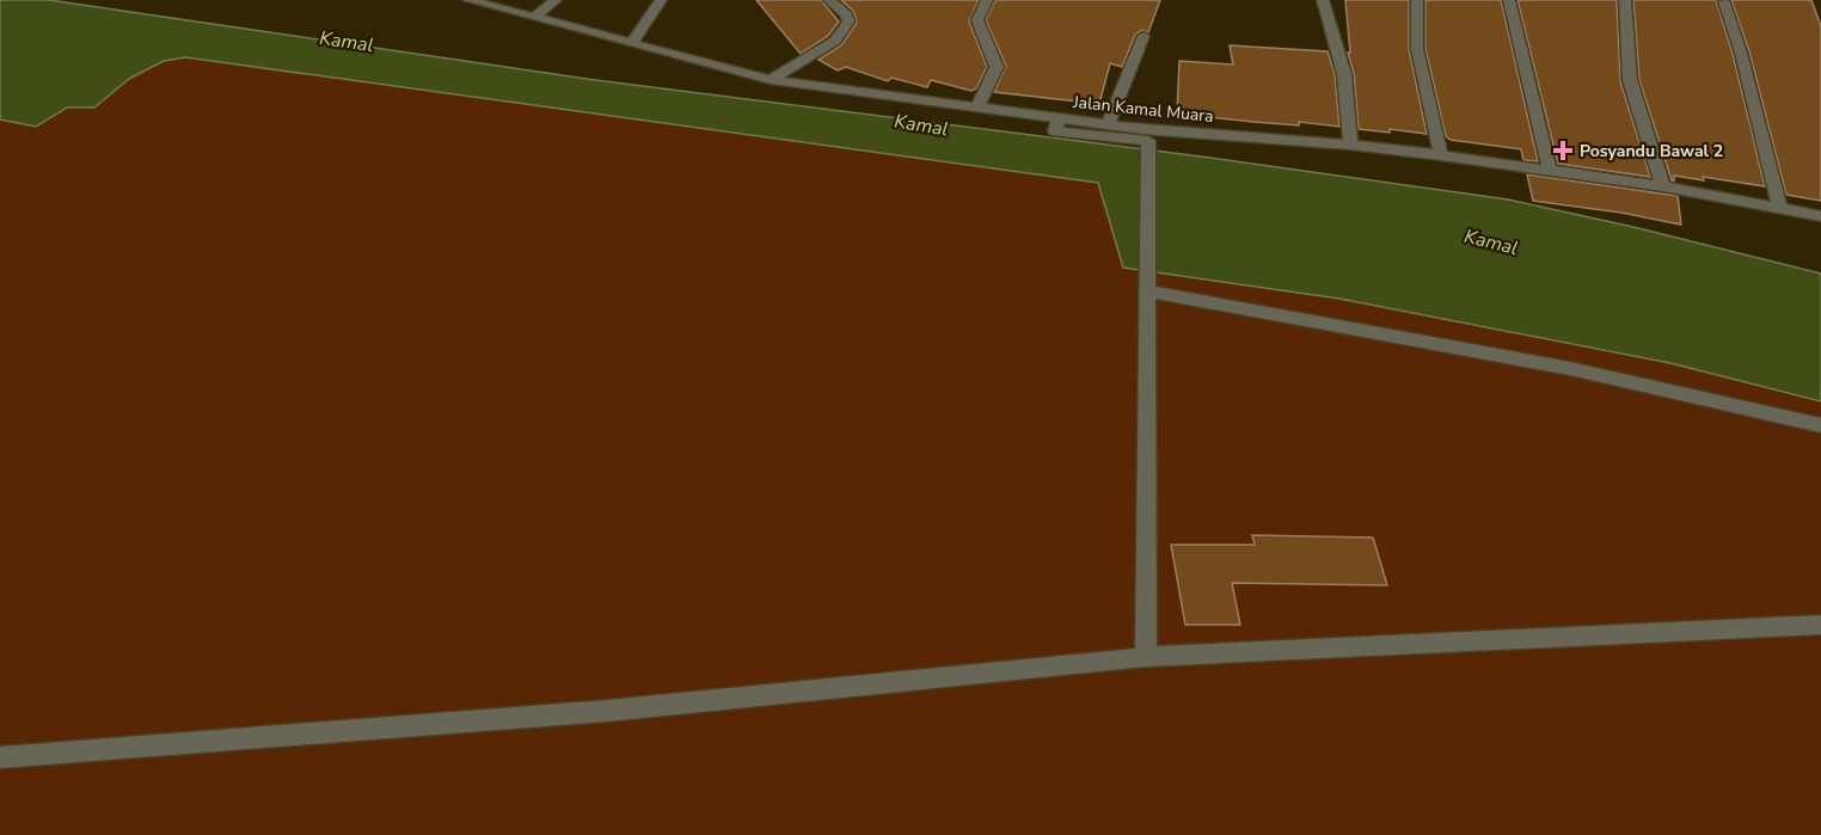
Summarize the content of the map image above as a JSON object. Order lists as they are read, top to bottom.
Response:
{
  "streets": {
    "street": ["Jalan Kamal Muara"]
  },
  "water": ["Kamal"],
  "places": {
    "health": ["Posyandu Bawal 2"]
  }
}
